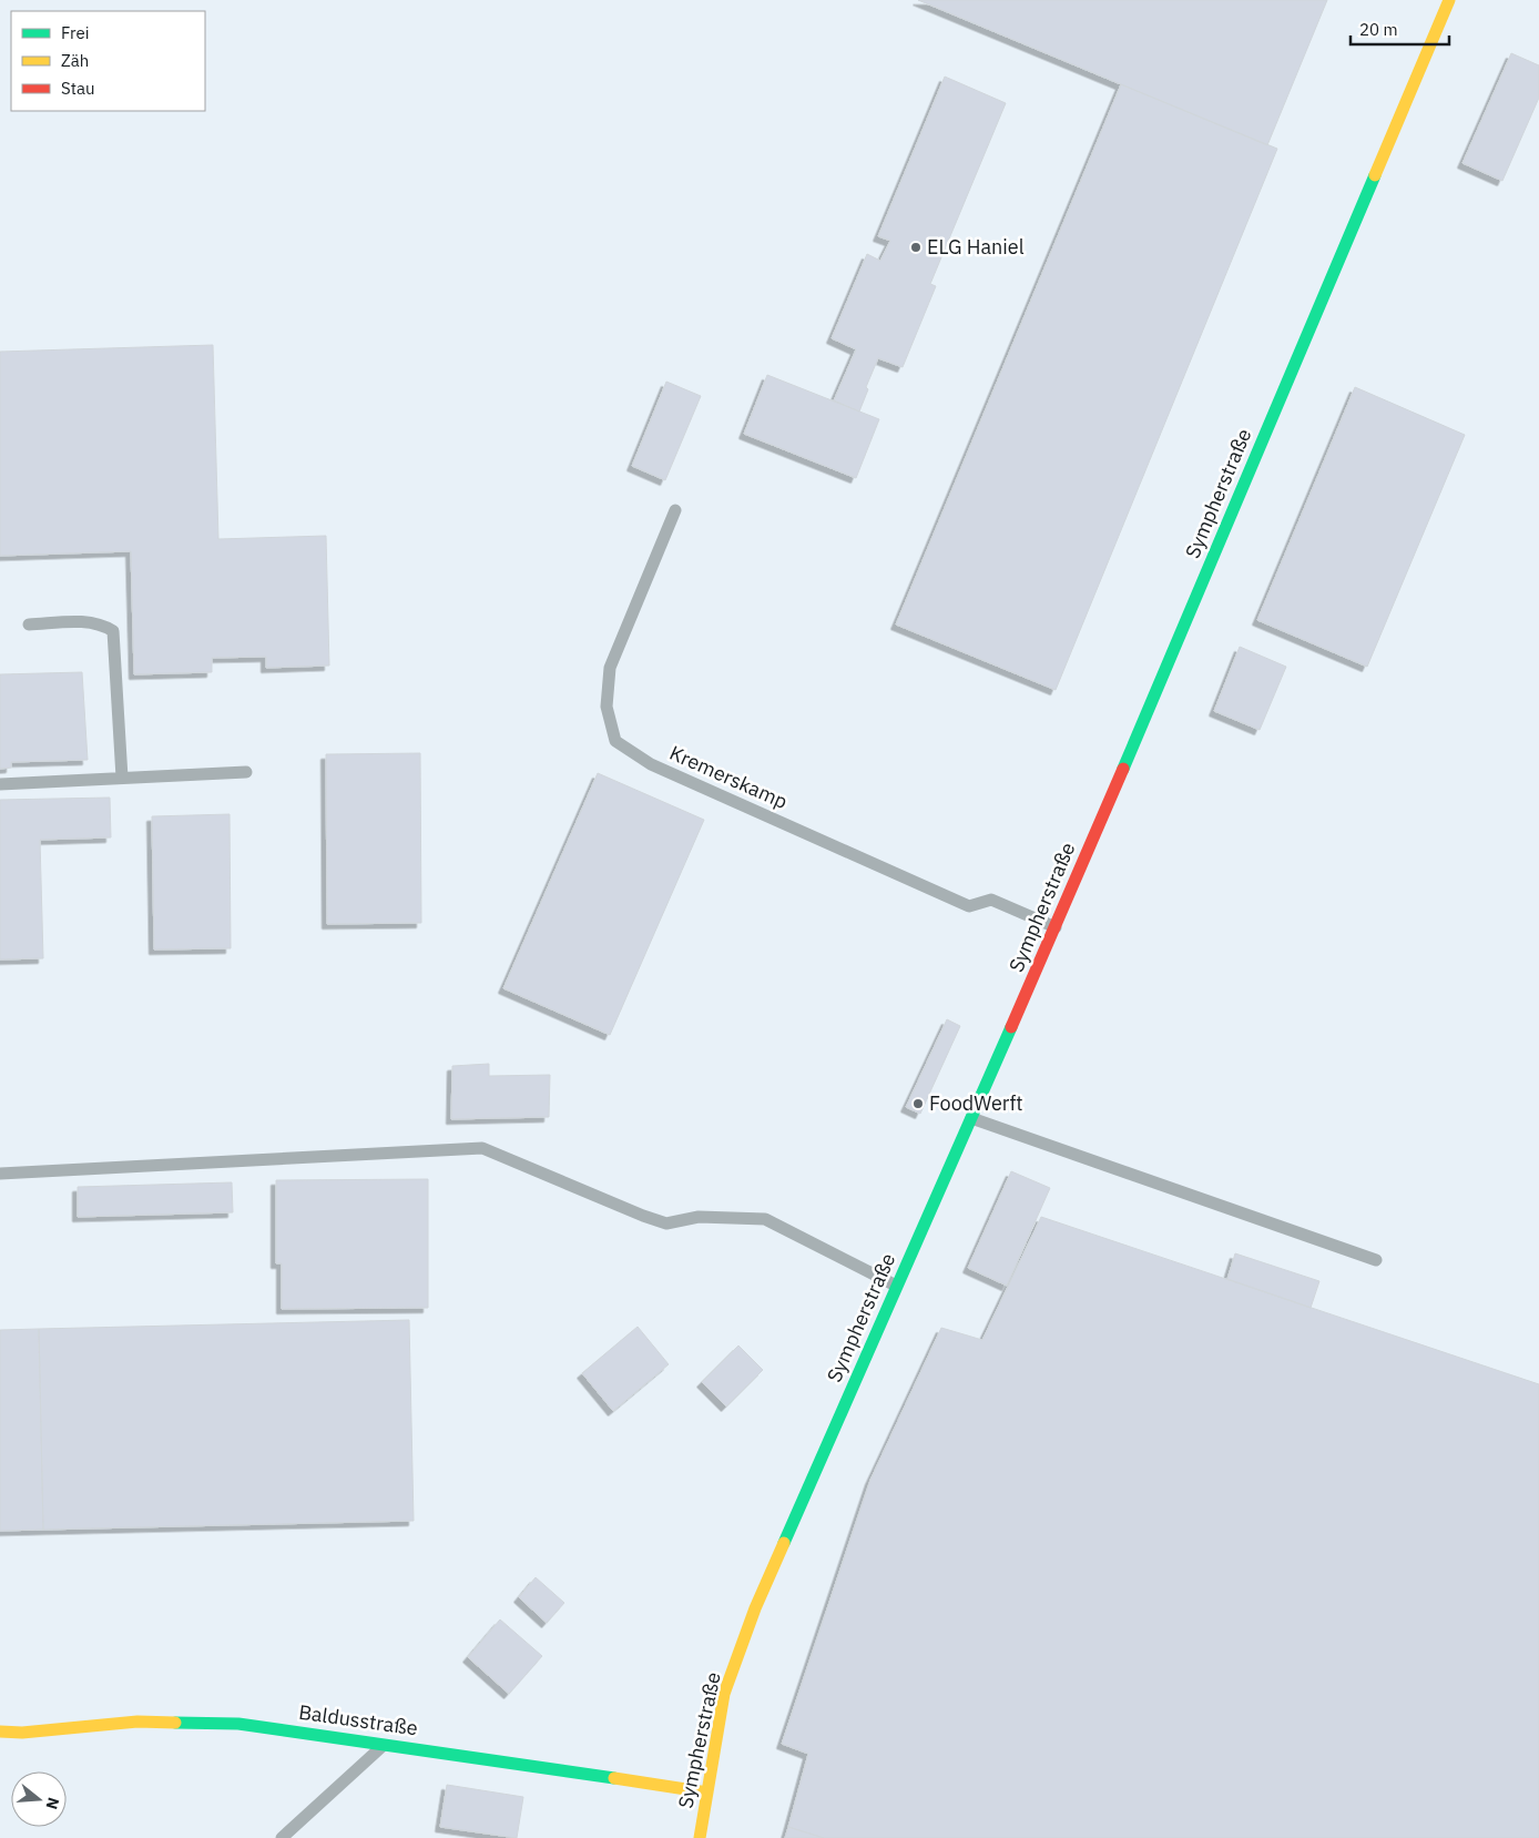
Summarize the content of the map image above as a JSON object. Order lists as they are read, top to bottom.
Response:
{
  "streets": {
    "street": ["Sympherstraße", "Baldusstraße"],
    "lane": ["Kremerskamp"]
  },
  "crossings": [
    ["Sympherstraße", "Kremerskamp"],
    ["Sympherstraße", "Baldusstraße"]
  ],
  "places": ["ELG Haniel", "FoodWerft"],
  "legend": ["Frei", "Zäh", "Stau"],
  "scale_bar": "20 m",
  "north": "right"
}
